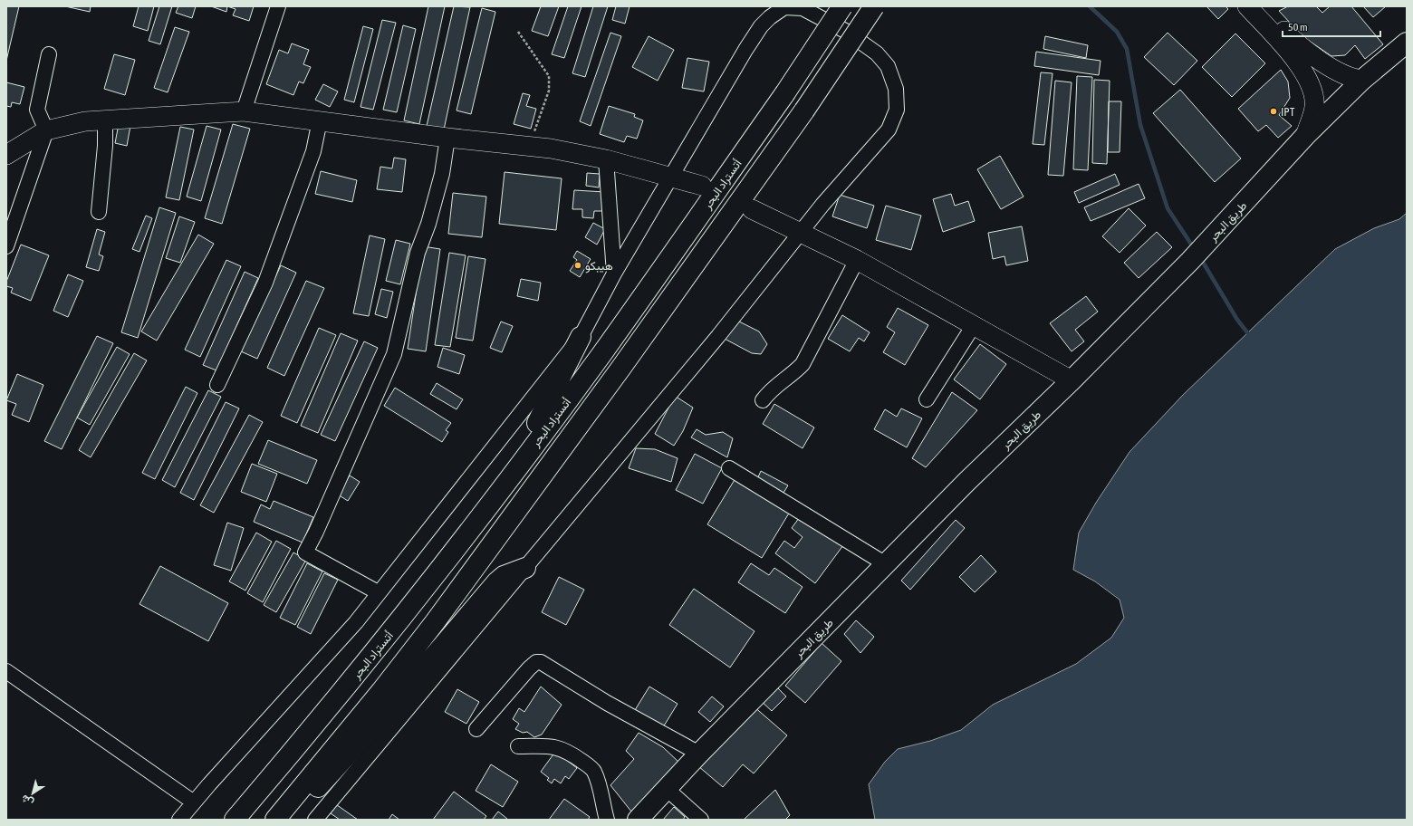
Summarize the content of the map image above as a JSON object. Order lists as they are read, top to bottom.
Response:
{
  "streets": {
    "highway": ["أتستراد البحر", "طريق البحر"]
  },
  "places": ["IPT", "هيبكو"],
  "scale_bar": "50 m",
  "north": "bottom left"
}
